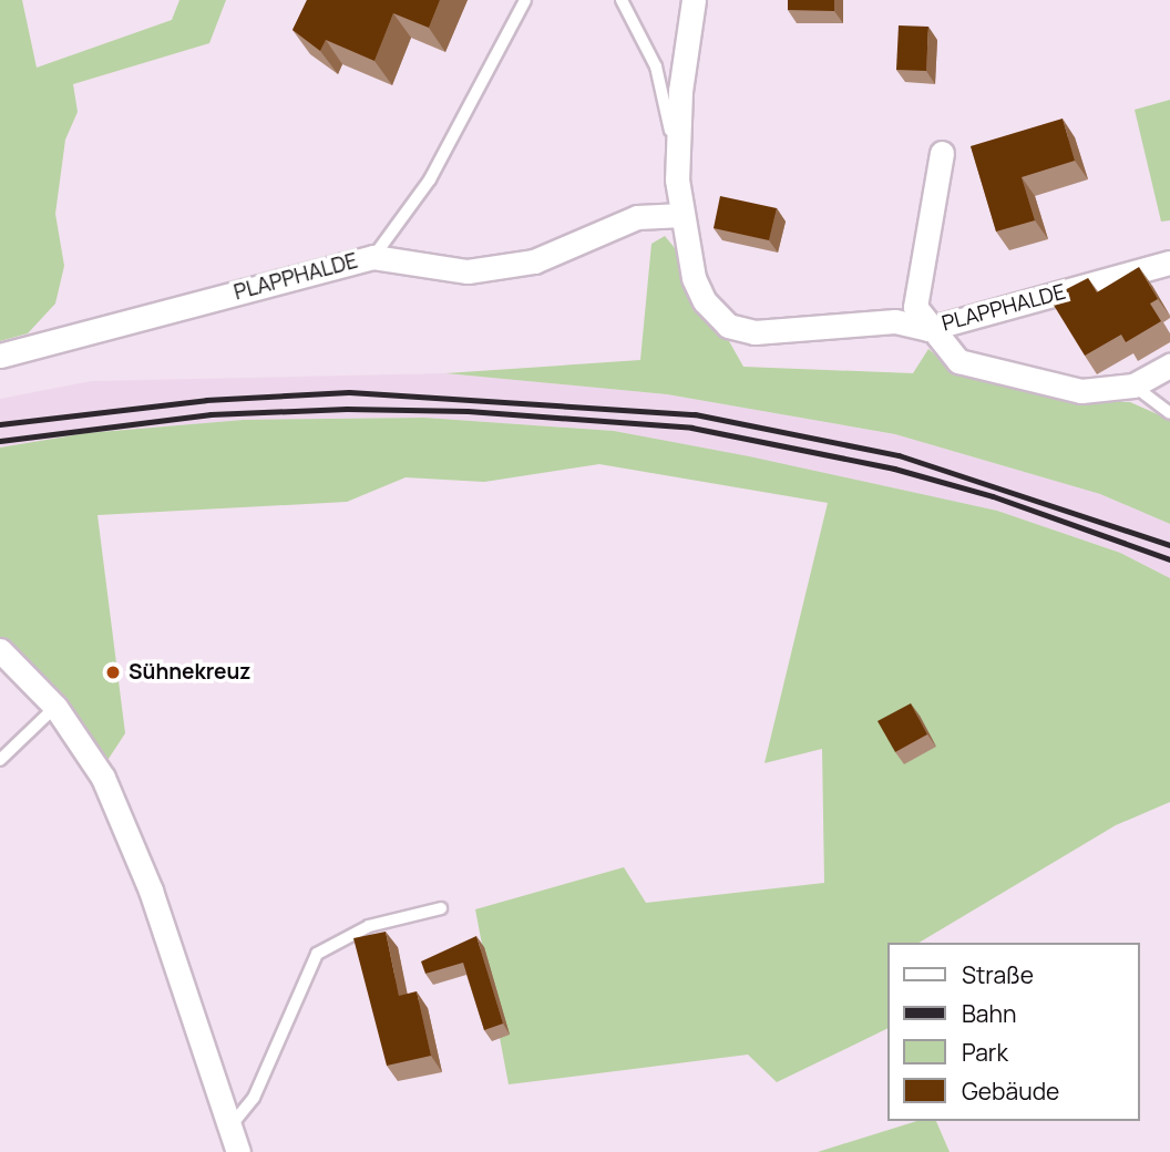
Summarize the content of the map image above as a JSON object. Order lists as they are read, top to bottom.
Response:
{
  "streets": {
    "street": ["PLAPPHALDE"]
  },
  "places": ["Sühnekreuz"],
  "legend": [
    "Straße",
    "Bahn",
    "Park",
    "Gebäude"
  ]
}
